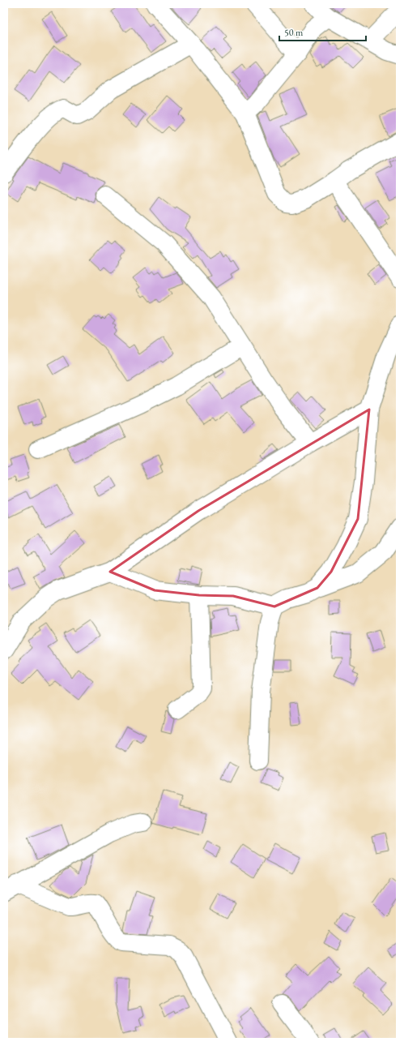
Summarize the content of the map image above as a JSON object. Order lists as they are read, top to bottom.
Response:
{
  "scale_bar": "50 m"
}
